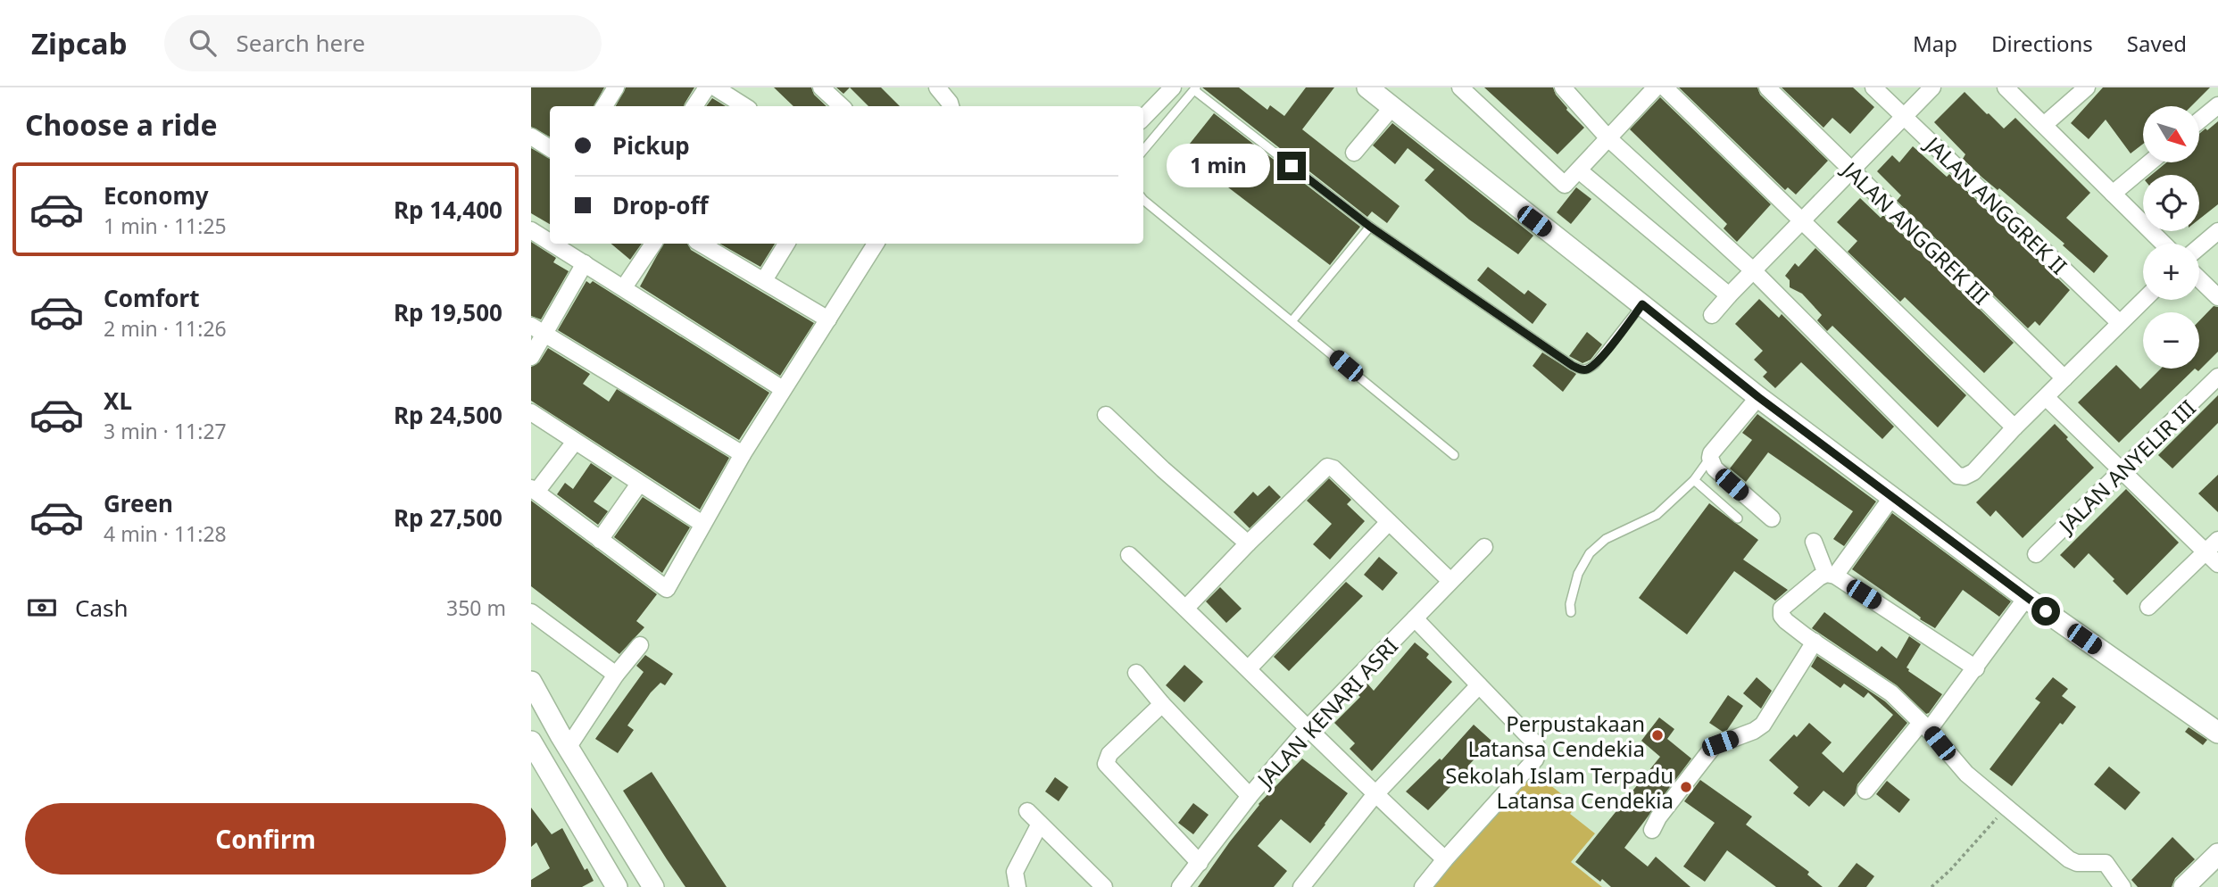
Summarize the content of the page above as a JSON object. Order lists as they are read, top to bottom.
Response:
{
  "streets": {
    "street": [
      "JALAN ANGGREK II",
      "JALAN ANGGREK III",
      "JALAN ANYELIR III",
      "JALAN KENARI ASRI"
    ]
  },
  "places": ["Perpustakaan Latansa Cendekia", "Sekolah Islam Terpadu Latansa Cendekia"],
  "north": "bottom right",
  "page": {
    "header": "Zipcab",
    "search": "Search here",
    "nav": ["Map", "Directions", "Saved"],
    "heading": "Choose a ride",
    "map_buttons": ["+", "−"],
    "banner": ["Pickup", "Drop-off"],
    "bubble": "1 min",
    "list": [
      {
        "name": "Economy",
        "note": "1 min · 11:25",
        "value": "Rp 14,400"
      },
      {
        "name": "Comfort",
        "note": "2 min · 11:26",
        "value": "Rp 19,500"
      },
      {
        "name": "XL",
        "note": "3 min · 11:27",
        "value": "Rp 24,500"
      },
      {
        "name": "Green",
        "note": "4 min · 11:28",
        "value": "Rp 27,500"
      }
    ],
    "pay": ["Cash", "350 m"],
    "buttons": "Confirm"
  }
}
